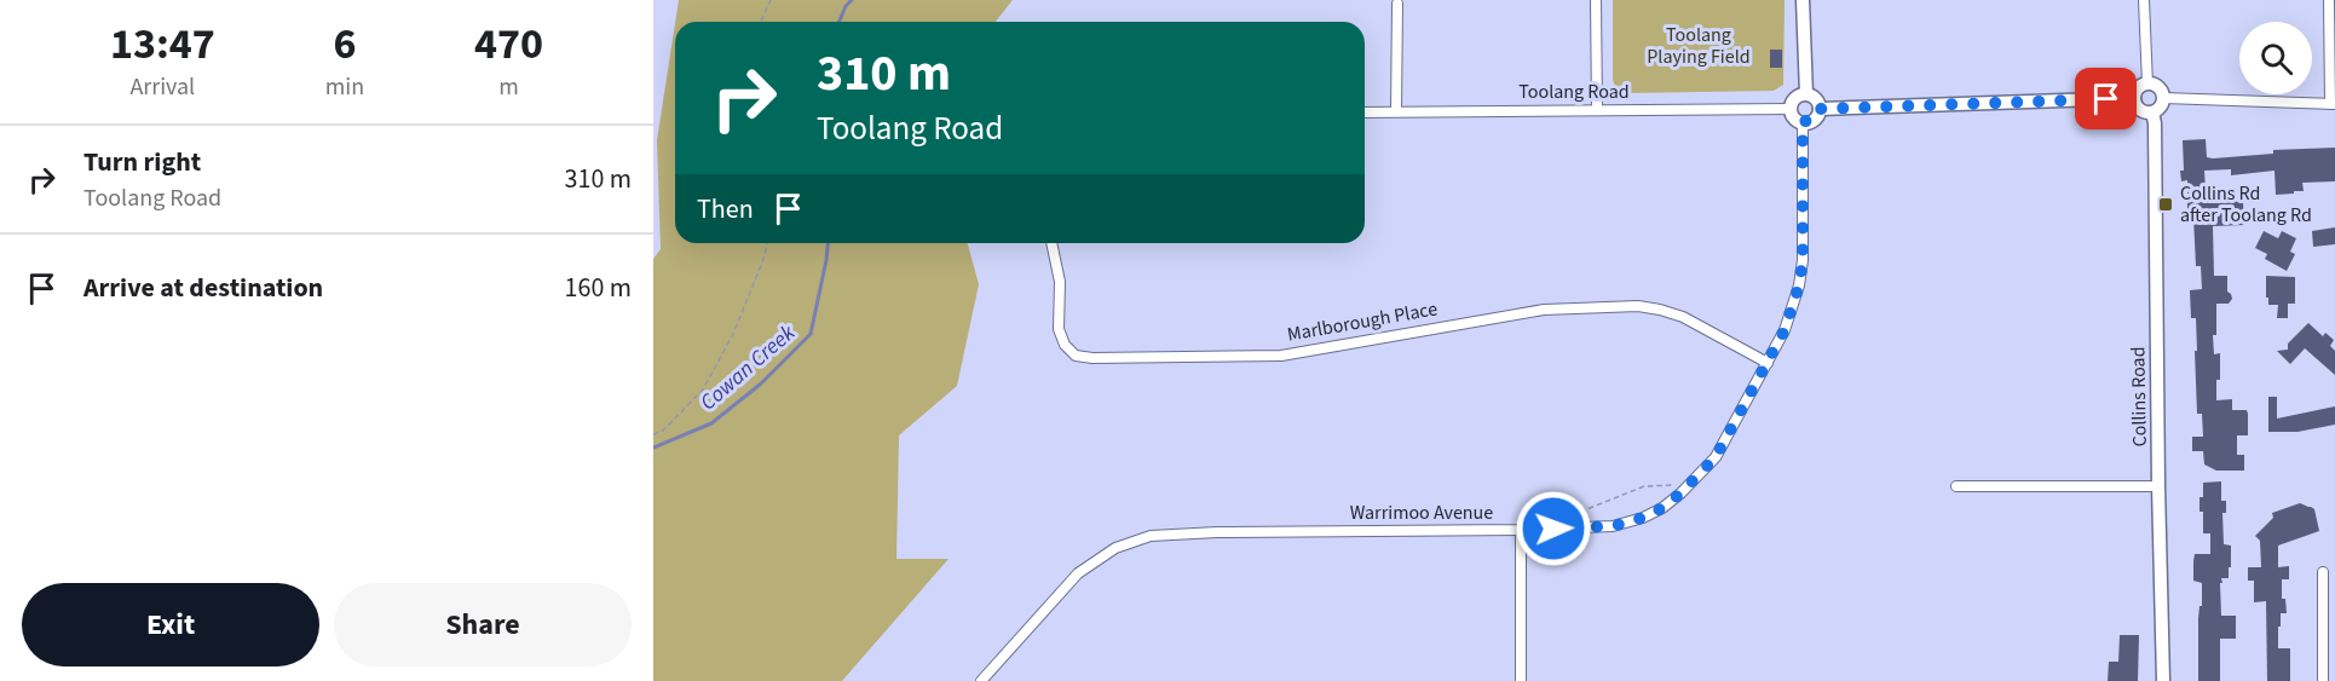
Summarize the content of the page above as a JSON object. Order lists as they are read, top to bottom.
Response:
{
  "streets": {
    "street": [
      "Toolang Road",
      "Marlborough Place",
      "Collins Road",
      "Warrimoo Avenue"
    ]
  },
  "crossings": [
    ["Toolang Road", "Warrimoo Avenue"],
    ["Marlborough Place", "Warrimoo Avenue"]
  ],
  "water": ["Cowan Creek"],
  "parks": ["Toolang Playing Field"],
  "places": {
    "transit": ["Collins Rd after Toolang Rd"]
  },
  "page": {
    "eta": [
      "13:47",
      "Arrival",
      "6",
      "min",
      "470",
      "m"
    ],
    "turn": ["310 m", "Toolang Road"],
    "list": [
      {
        "name": "Turn right",
        "note": "Toolang Road",
        "value": "310 m"
      },
      {
        "name": "Arrive at destination",
        "value": "160 m"
      }
    ],
    "then": "Then",
    "buttons": ["Exit", "Share"]
  }
}
